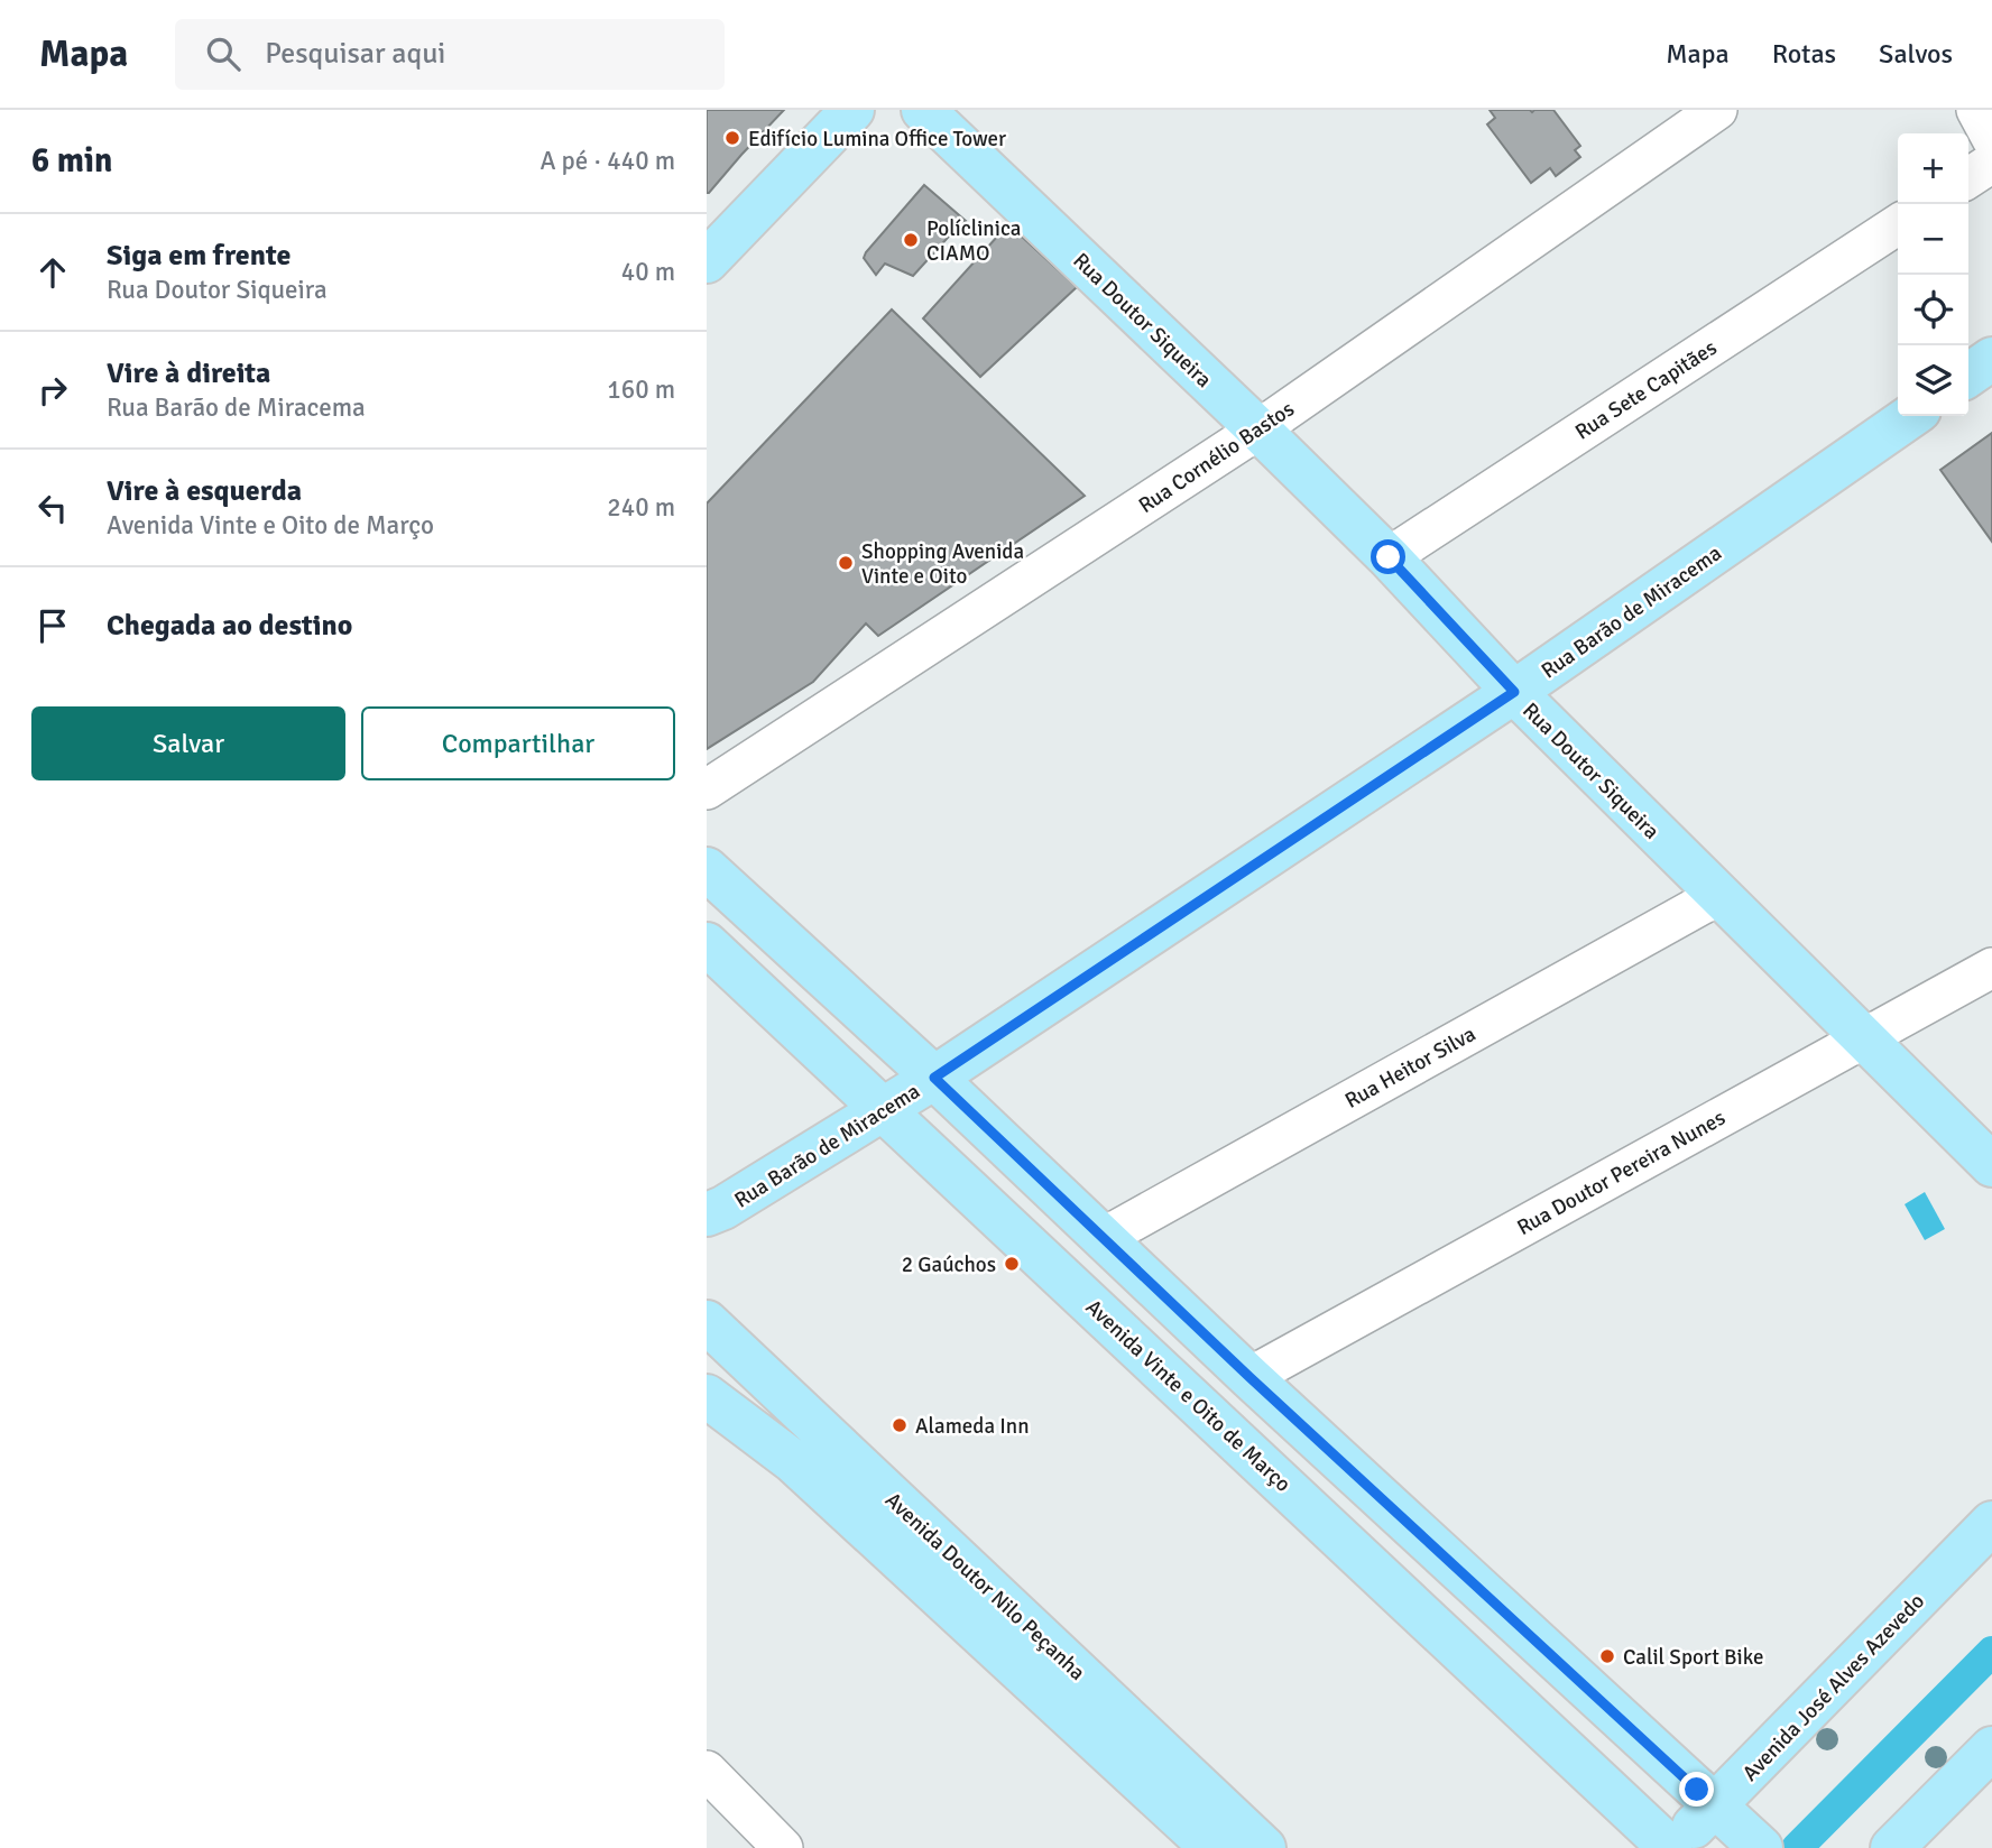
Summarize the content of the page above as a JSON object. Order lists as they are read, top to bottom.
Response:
{
  "streets": {
    "main road": [
      "Rua Doutor Siqueira",
      "Rua Barão de Miracema",
      "Avenida Vinte e Oito de Março",
      "Avenida Doutor Nilo Peçanha",
      "Avenida José Alves Azevedo"
    ],
    "street": [
      "Rua Sete Capitães",
      "Rua Cornélio Bastos",
      "Rua Heitor Silva",
      "Rua Doutor Pereira Nunes"
    ]
  },
  "crossings": [
    ["Rua Doutor Siqueira", "Rua Sete Capitães"],
    ["Rua Doutor Siqueira", "Rua Cornélio Bastos"],
    ["Rua Doutor Siqueira", "Rua Barão de Miracema"],
    ["Rua Doutor Siqueira", "Rua Heitor Silva"],
    ["Rua Doutor Siqueira", "Rua Doutor Pereira Nunes"],
    ["Rua Barão de Miracema", "Avenida Vinte e Oito de Março"],
    ["Avenida Vinte e Oito de Março", "Avenida José Alves Azevedo"]
  ],
  "places": [
    "Edifício Lumina Office Tower",
    "Políclinica CIAMO",
    "Shopping Avenida Vinte e Oito",
    "2 Gaúchos",
    "Alameda Inn",
    "Calil Sport Bike"
  ],
  "page": {
    "header": "Mapa",
    "search": "Pesquisar aqui",
    "nav": ["Mapa", "Rotas", "Salvos"],
    "heading": ["6 min", "A pé · 440 m"],
    "map_buttons": ["+", "−"],
    "list": [
      ["Siga em frente", "Rua Doutor Siqueira", "40 m"],
      ["Vire à direita", "Rua Barão de Miracema", "160 m"],
      ["Vire à esquerda", "Avenida Vinte e Oito de Março", "240 m"],
      "Chegada ao destino"
    ],
    "buttons": ["Salvar", "Compartilhar"]
  }
}
